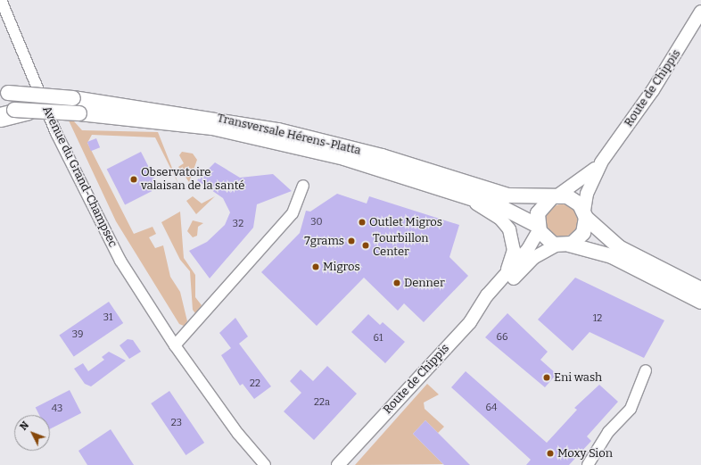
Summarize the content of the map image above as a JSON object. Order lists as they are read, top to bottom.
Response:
{
  "streets": {
    "main road": ["Transversale Hérens-Platta"],
    "street": ["Route de Chippis", "Avenue du Grand-Champsec"]
  },
  "crossings": [
    ["Route de Chippis", "Transversale Hérens-Platta"]
  ],
  "places": [
    "Observatoire valaisan de la santé",
    "Outlet Migros",
    "7grams",
    "Tourbillon Center",
    "Migros",
    "Denner",
    "Eni wash",
    "Moxy Sion"
  ],
  "house_numbers": [
    "30",
    "32",
    "31",
    "12",
    "39",
    "66",
    "61",
    "22",
    "22a",
    "64",
    "43",
    "23"
  ],
  "north": "top left"
}
